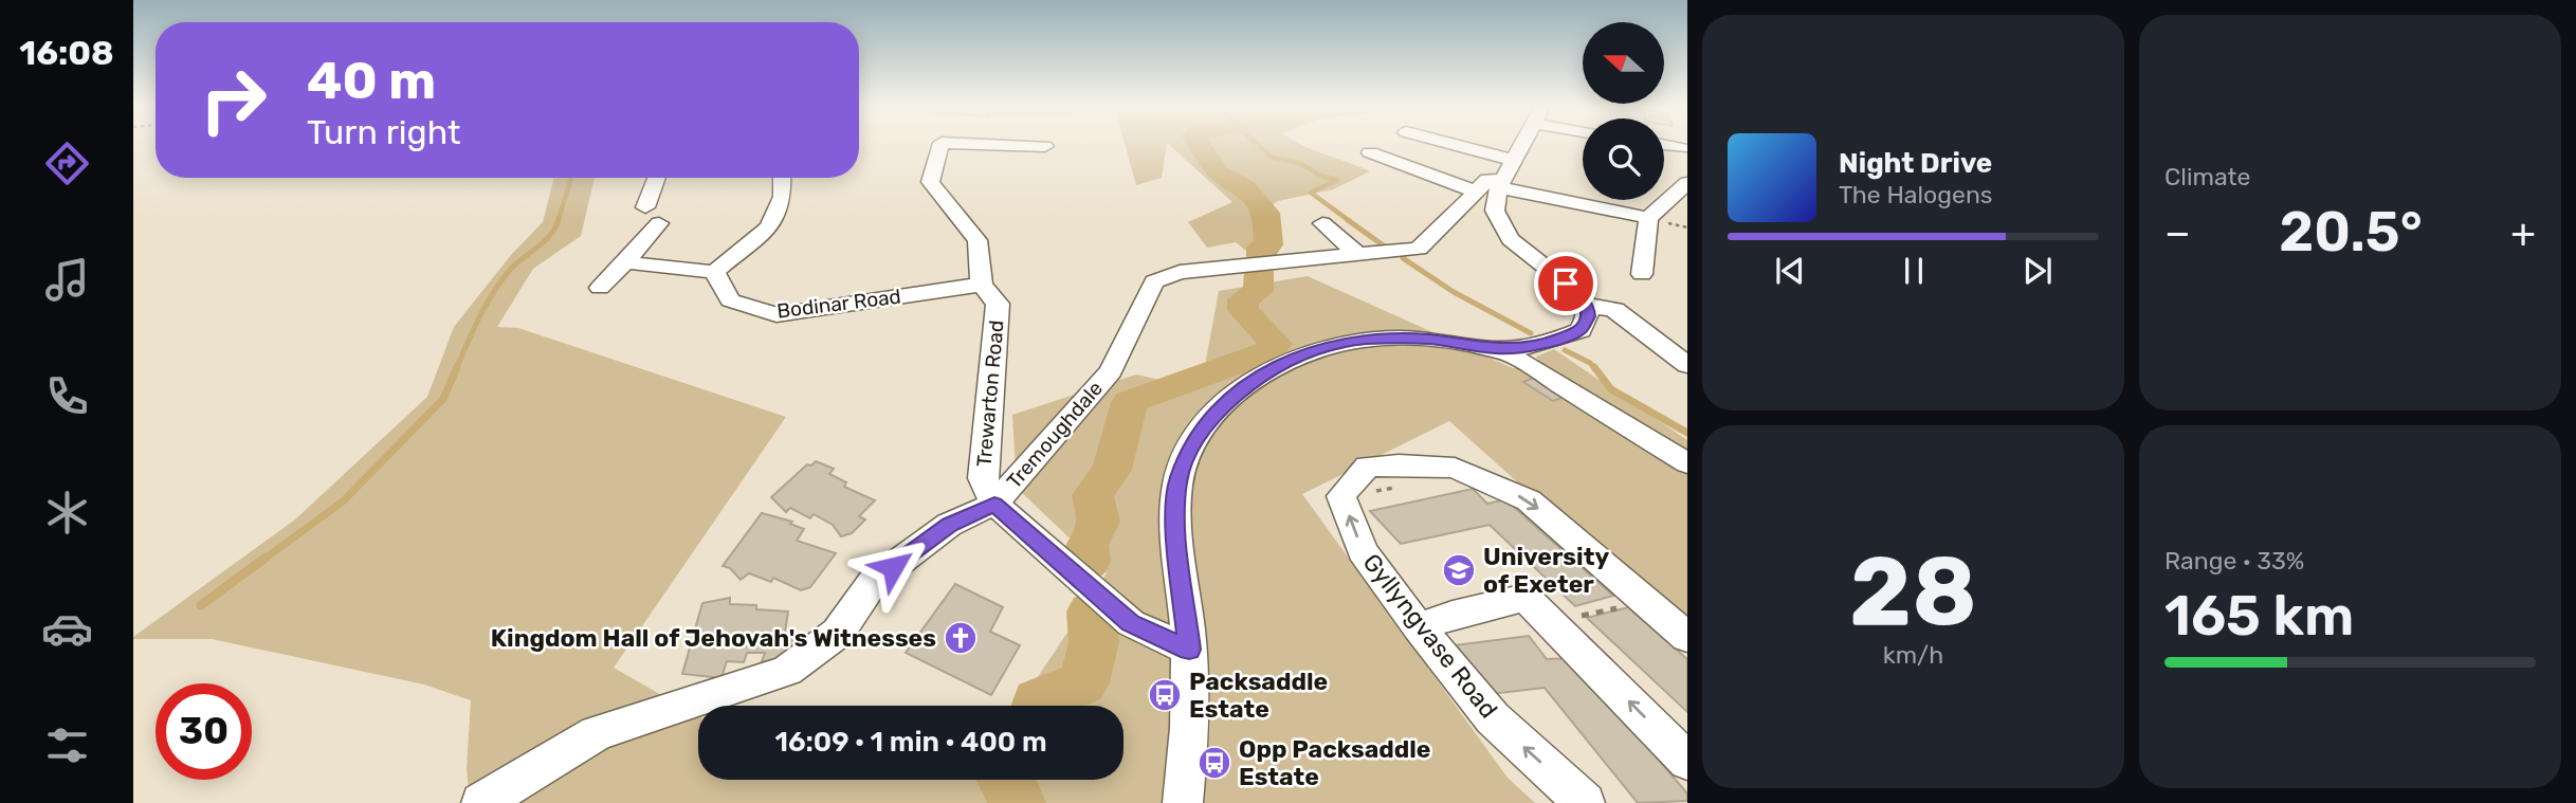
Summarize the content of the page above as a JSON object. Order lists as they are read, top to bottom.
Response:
{
  "streets": {
    "street": [
      "Bodinar Road",
      "Trewarton Road",
      "Tremoughdale",
      "Gyllyngvase Road"
    ]
  },
  "crossings": [
    ["Bodinar Road", "Trewarton Road"],
    ["Trewarton Road", "Tremoughdale"]
  ],
  "places": {
    "school or university": ["University of Exeter"],
    "church": ["Kingdom Hall of Jehovah's Witnesses"],
    "bus stop": ["Packsaddle Estate", "Opp Packsaddle Estate"]
  },
  "north": "left",
  "page": {
    "tabs": "16:08",
    "tile": [
      "Climate",
      ["28", "km/h"],
      ["Range · 33%", "165 km"]
    ],
    "turn": ["40 m", "Turn right"],
    "song": ["Night Drive", "The Halogens"],
    "heat": ["−", "20.5°", "+"],
    "limit": "30",
    "trip": "16:09 · 1 min · 400 m"
  }
}
